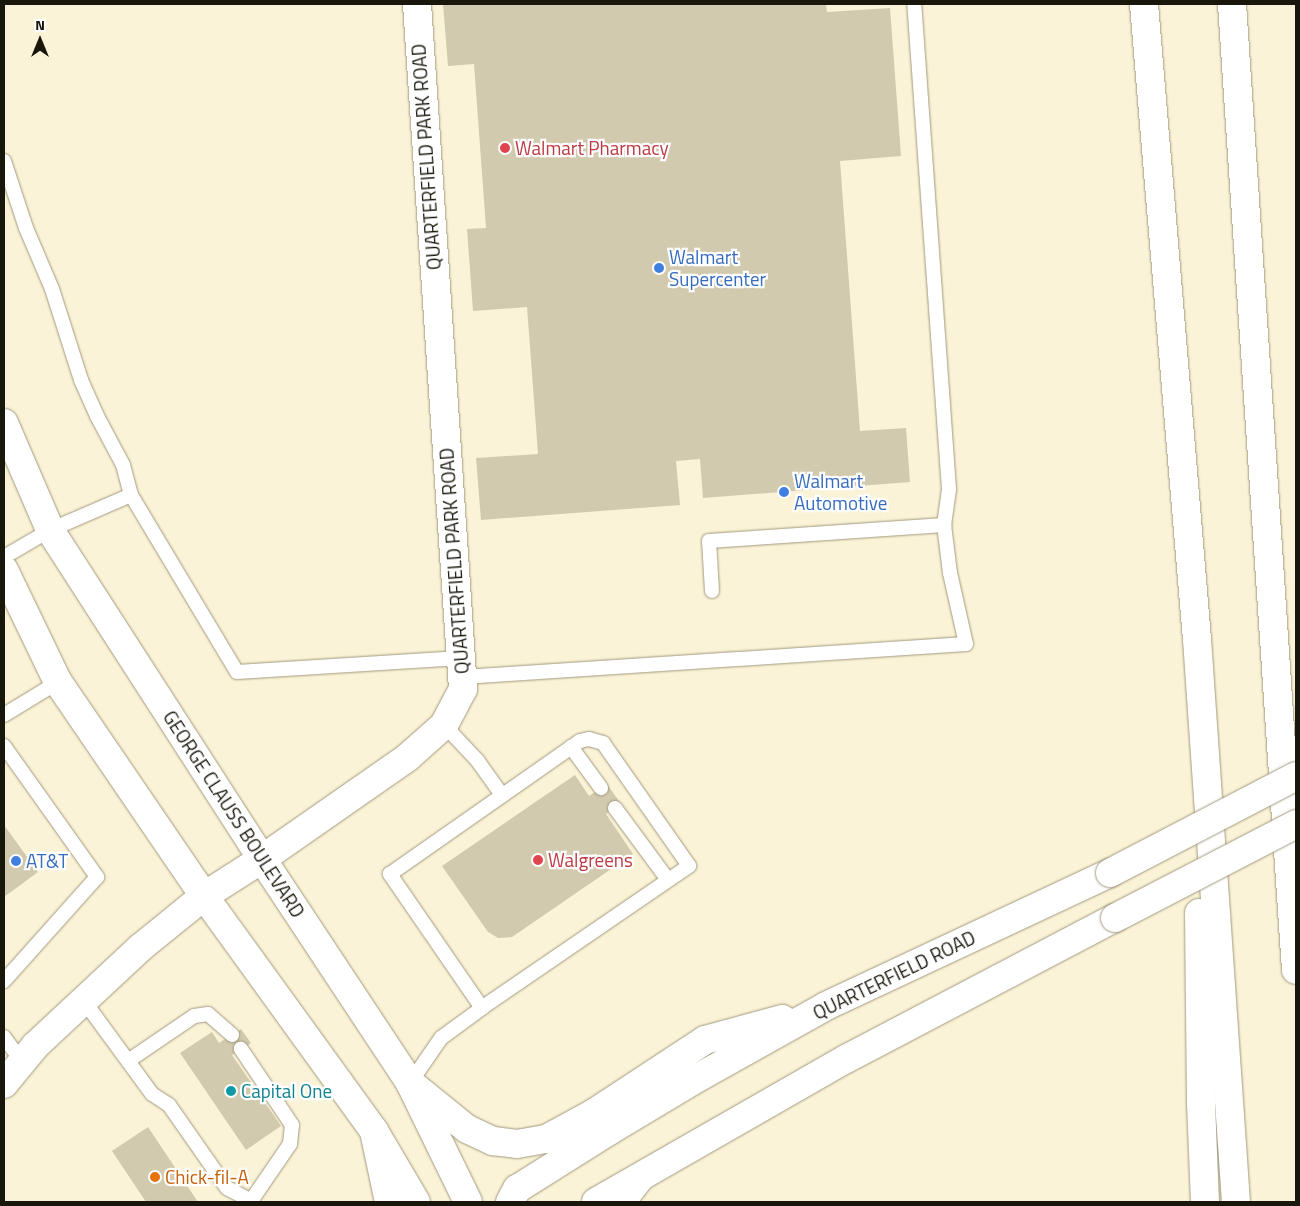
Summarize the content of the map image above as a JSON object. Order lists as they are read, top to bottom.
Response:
{
  "streets": {
    "main road": ["QUARTERFIELD PARK ROAD", "GEORGE CLAUSS BOULEVARD", "QUARTERFIELD ROAD"]
  },
  "crossings": [
    ["QUARTERFIELD PARK ROAD", "GEORGE CLAUSS BOULEVARD"]
  ],
  "places": [
    "Walmart Pharmacy",
    "Walmart Supercenter",
    "Walmart Automotive",
    "Walgreens",
    "AT&T",
    "Capital One",
    "Chick-fil-A"
  ],
  "north": "top"
}
